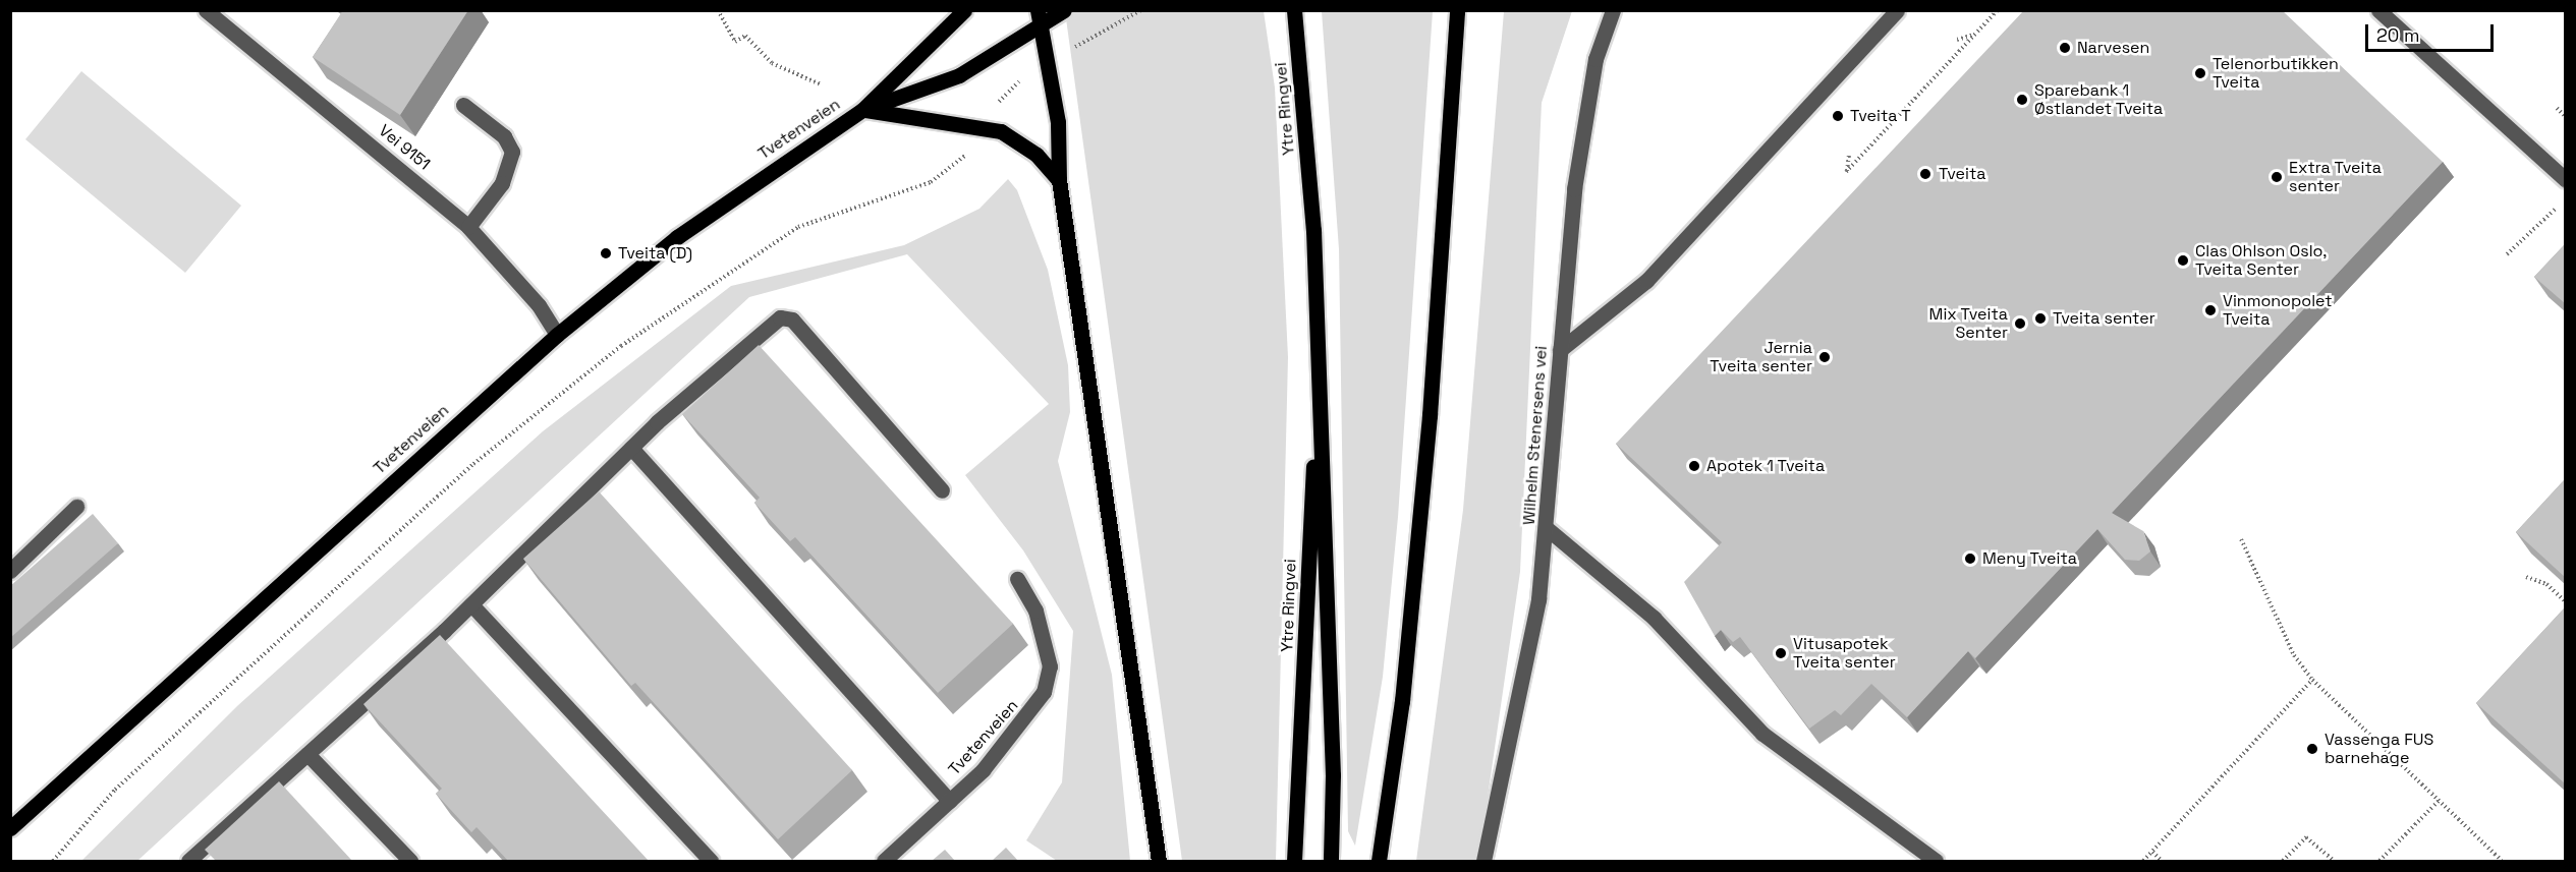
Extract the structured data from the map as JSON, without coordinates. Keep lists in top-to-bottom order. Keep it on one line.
{"streets":{"main road":["Ytre Ringvei","Tvetenveien"],"lane":["Vei 9151","Wilhelm Stenersens vei"]},"crossings":[["Tvetenveien","Vei 9151"]],"places":["Narvesen","Telenorbutikken Tveita","Sparebank 1 Østlandet Tveita","Tveita T","Tveita","Extra Tveita senter","Tveita (D)","Clas Ohlson Oslo, Tveita Senter","Vinmonopolet Tveita","Tveita senter","Mix Tveita Senter","Jernia Tveita senter","Apotek 1 Tveita","Meny Tveita","Vitusapotek Tveita senter","Vassenga FUS barnehage"],"scale_bar":"20 m"}
